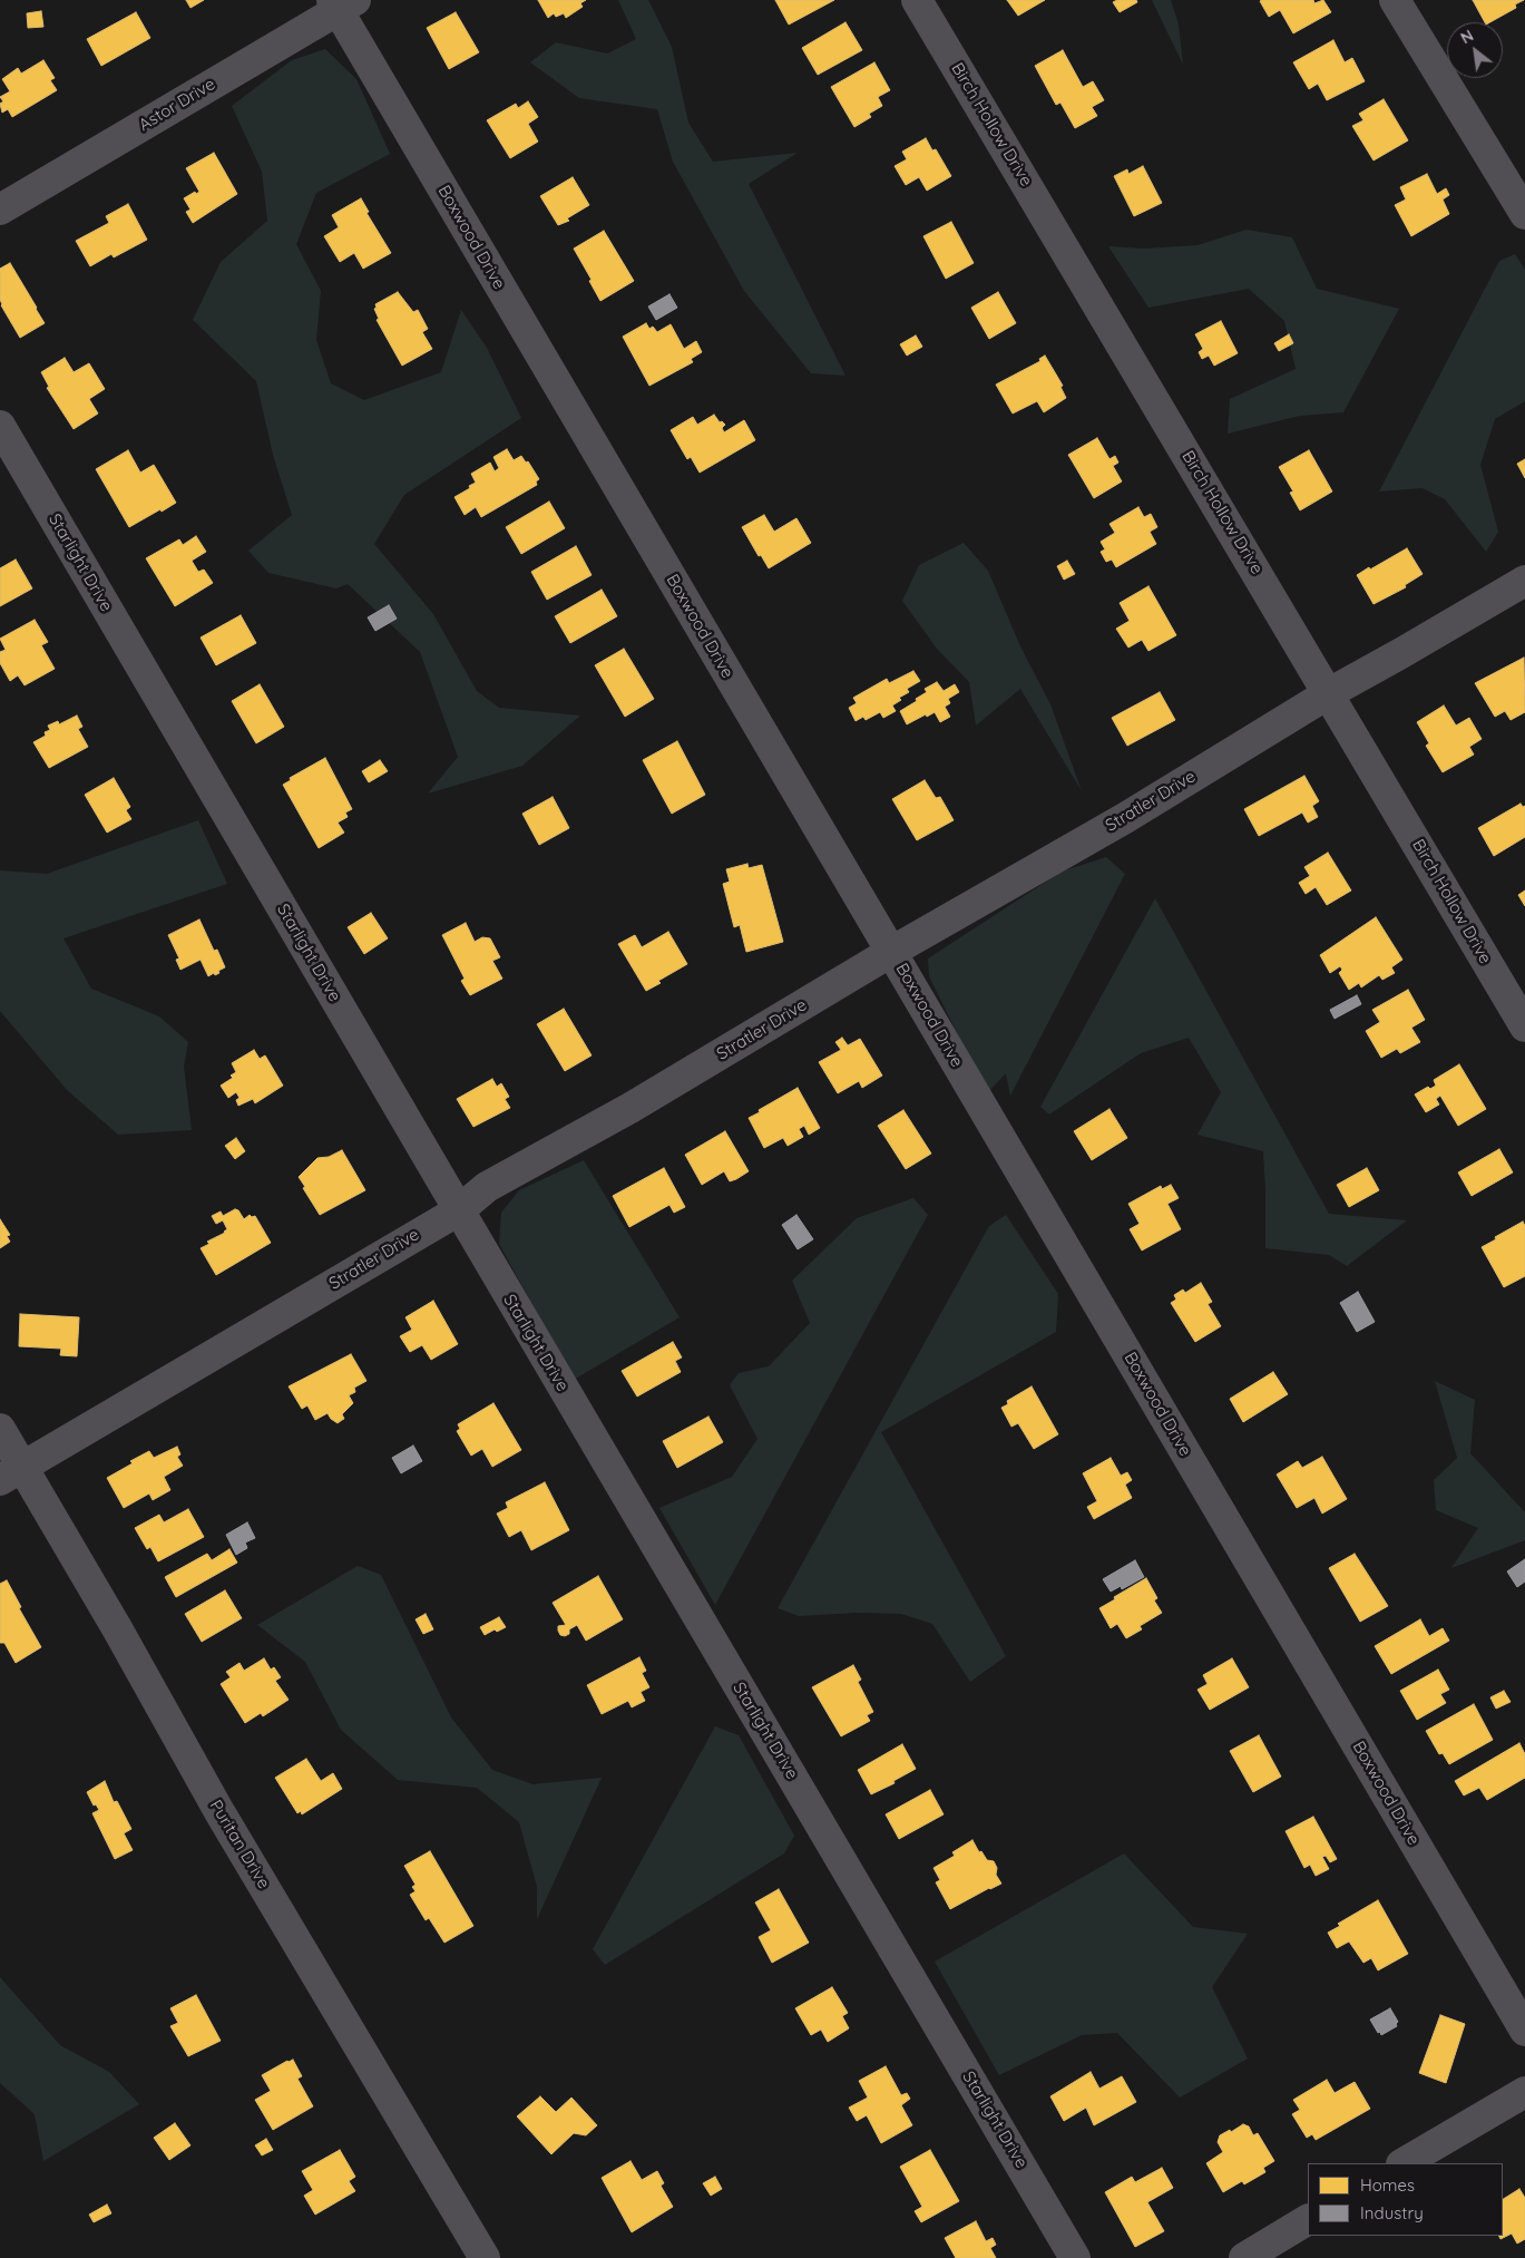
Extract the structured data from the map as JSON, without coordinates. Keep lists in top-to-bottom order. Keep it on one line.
{"streets":{"street":["Astor Drive","Birch Hollow Drive","Boxwood Drive","Starlight Drive","Stratler Drive","Puritan Drive"]},"crossings":[["Astor Drive","Boxwood Drive"],["Birch Hollow Drive","Stratler Drive"],["Boxwood Drive","Stratler Drive"],["Starlight Drive","Stratler Drive"],["Stratler Drive","Puritan Drive"]],"legend":["Homes","Industry"],"north":"top left"}
